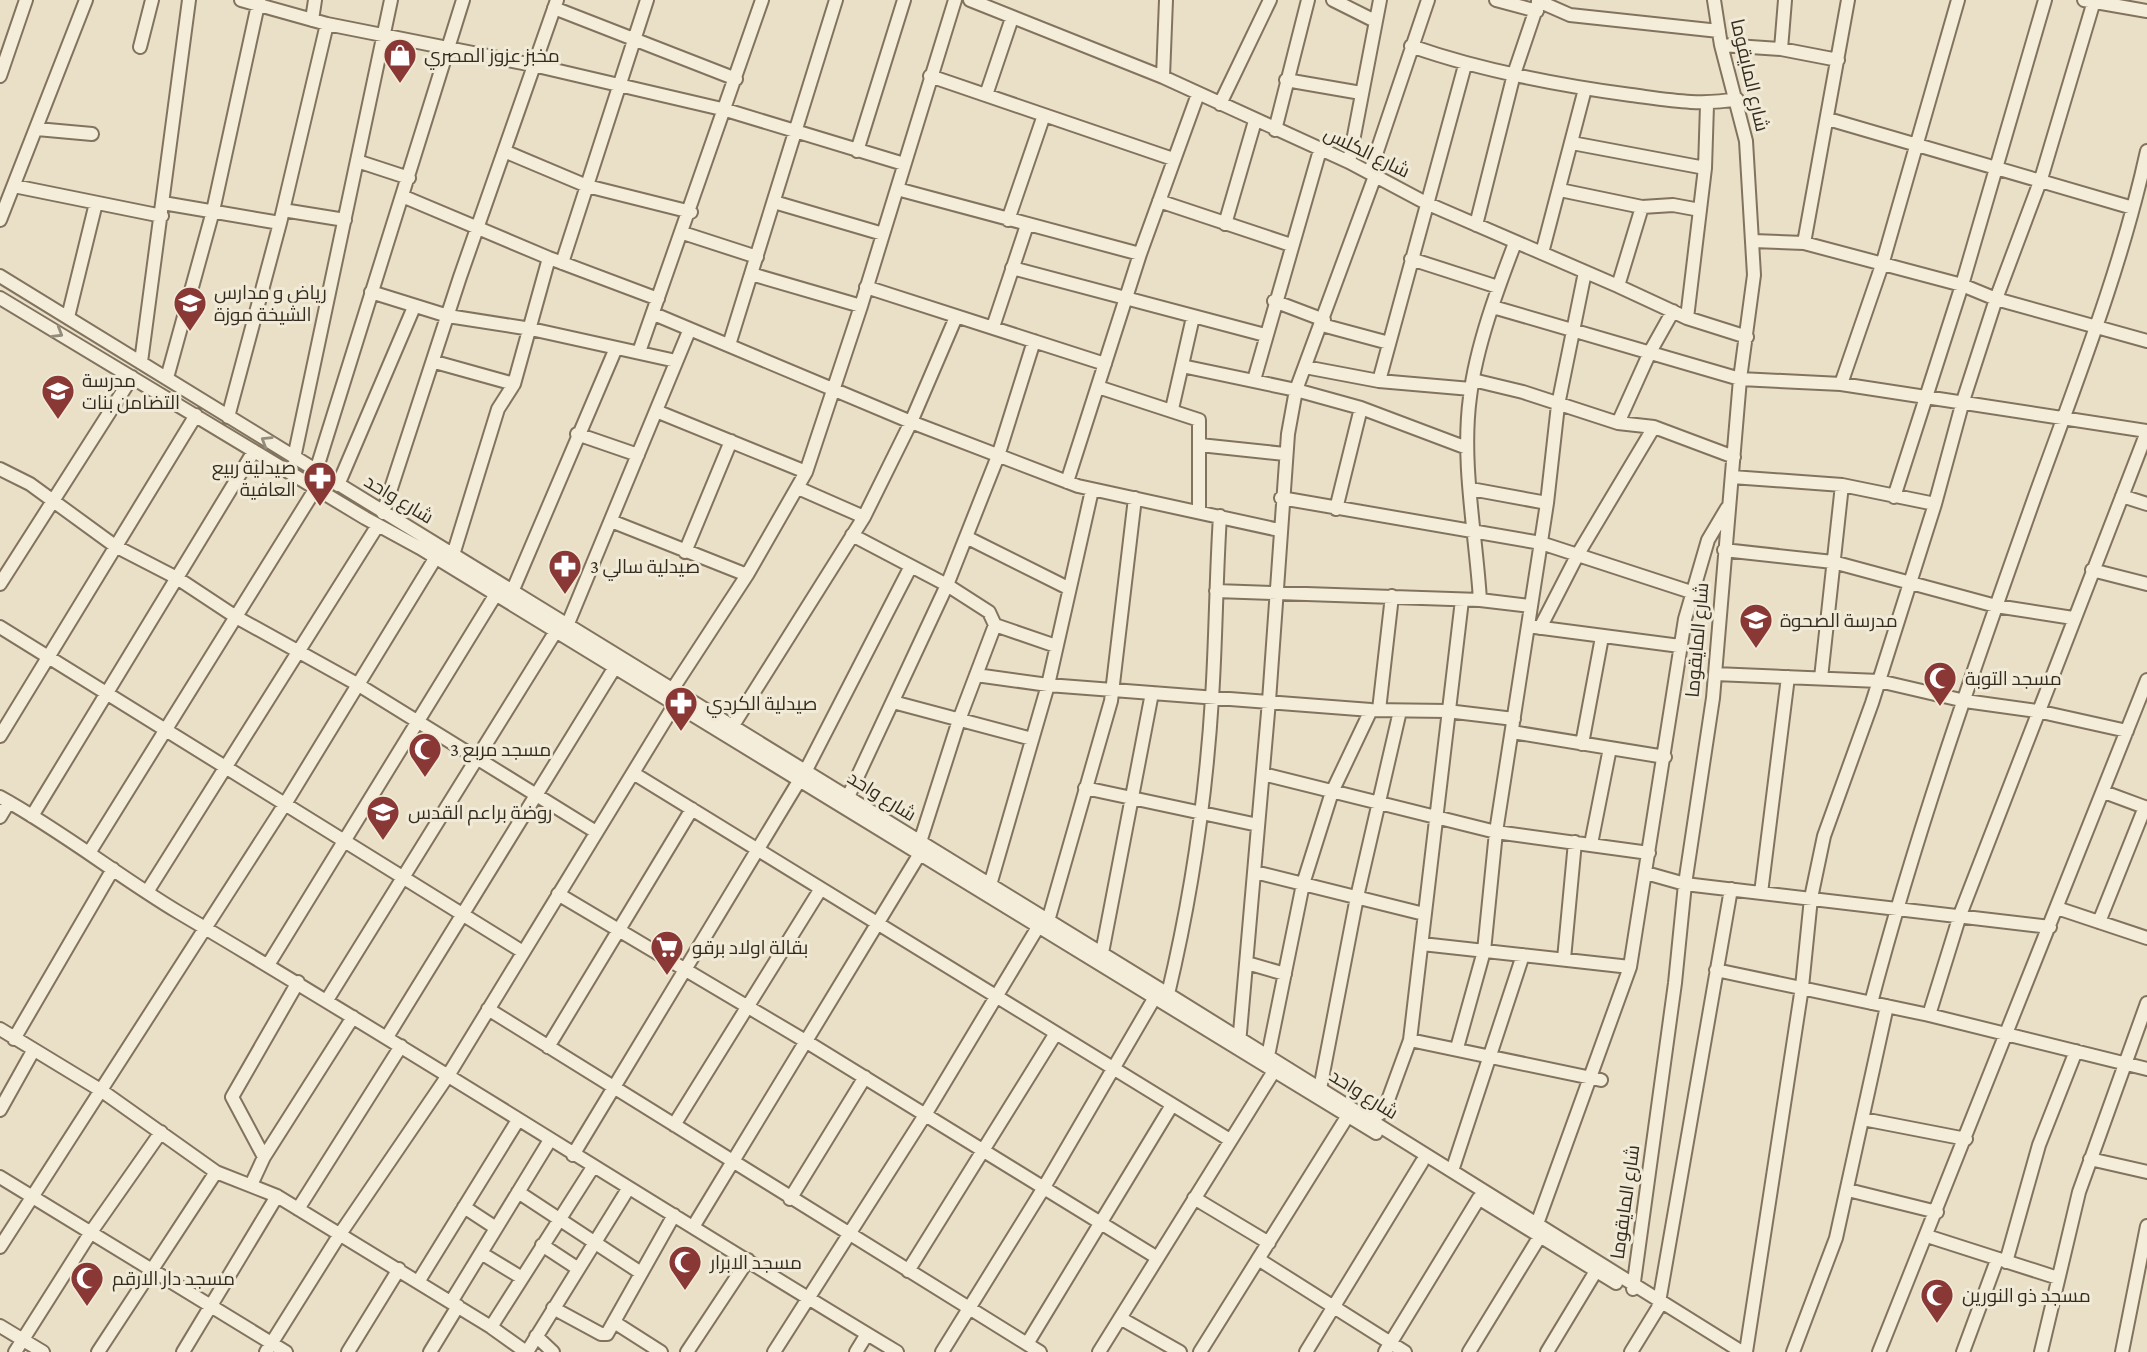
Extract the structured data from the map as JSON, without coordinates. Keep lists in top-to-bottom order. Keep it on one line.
{"streets":{"street":["شارع المايقوما","شارع الكلس","شارع واحد"]},"crossings":[["شارع المايقوما","شارع الكلس"],["شارع المايقوما","شارع واحد"]],"places":{"shop":["مخبز عزوز المصري"],"school or university":["رياض و مدارس الشيخة موزة","مدرسة التضامن بنات","مدرسة الصحوة","روضة براعم القدس"],"pharmacy":["صيدلية ربيع العافية","صيدلية سالي 3","صيدلية الكردي"],"mosque":["مسجد التوبة","مسجد مربع 3","مسجد الابرار","مسجد دار الارقم","مسجد ذو النورين"],"supermarket":["بقالة اولاد برقو"]}}
